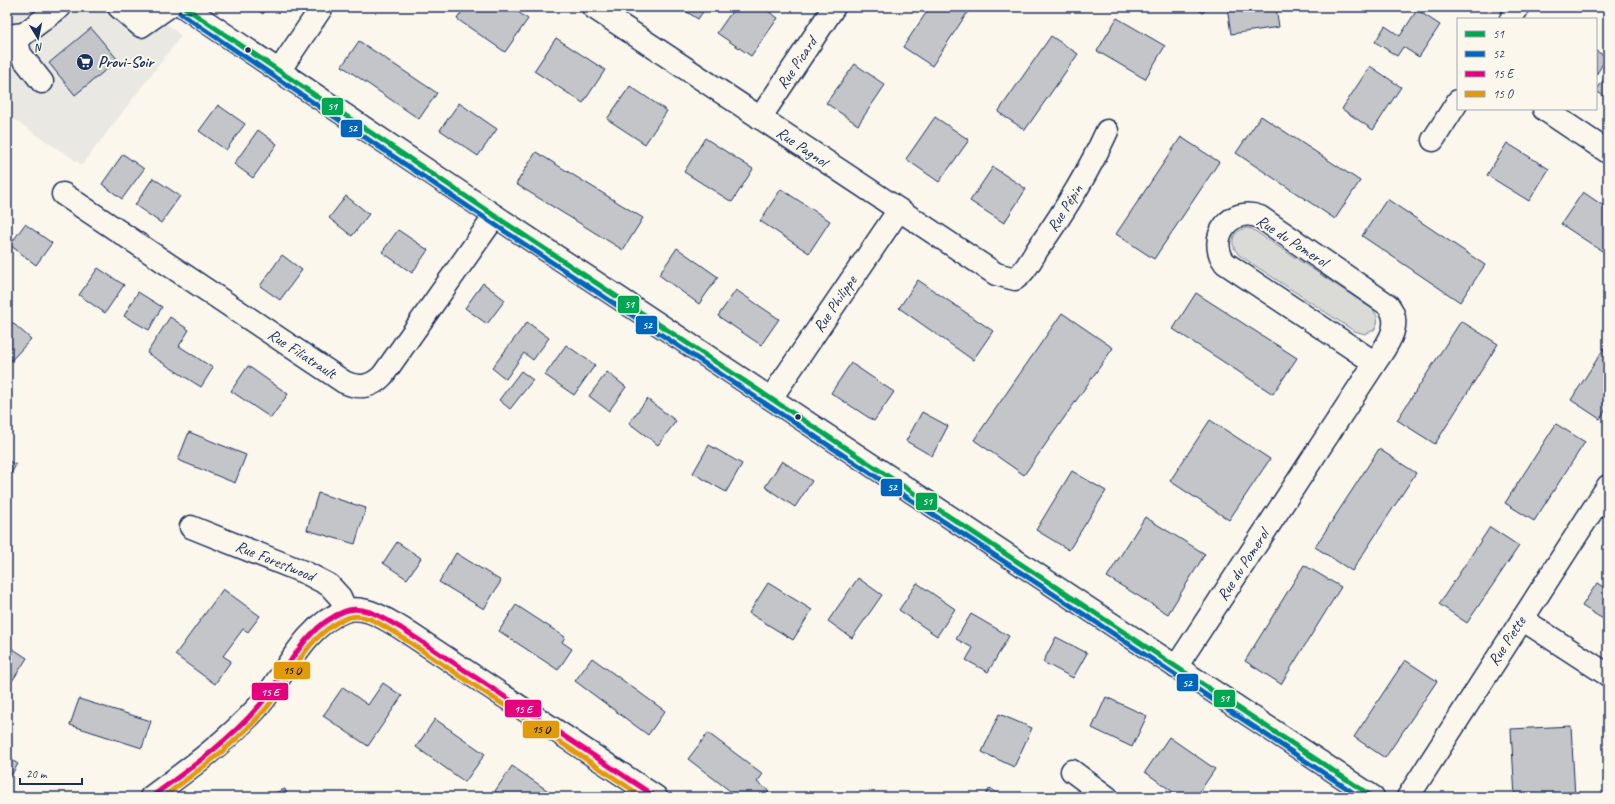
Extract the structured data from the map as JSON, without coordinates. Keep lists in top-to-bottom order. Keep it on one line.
{"streets":{"street":["Rue Picard","Rue Pagnol","Rue Pépin","Rue du Pomerol","Rue Philippe","Rue Filiatrault","Rue Forestwood","Rue Piette"]},"crossings":[["Rue Picard","Rue Pagnol"],["Rue Pagnol","Rue Pépin"],["Rue Pagnol","Rue Philippe"]],"places":{"supermarket":["Provi-Soir"]},"lines":["transit line 51","transit line 52"],"legend":["51","52","15 E","15 O"],"scale_bar":"20 m","north":"bottom"}
